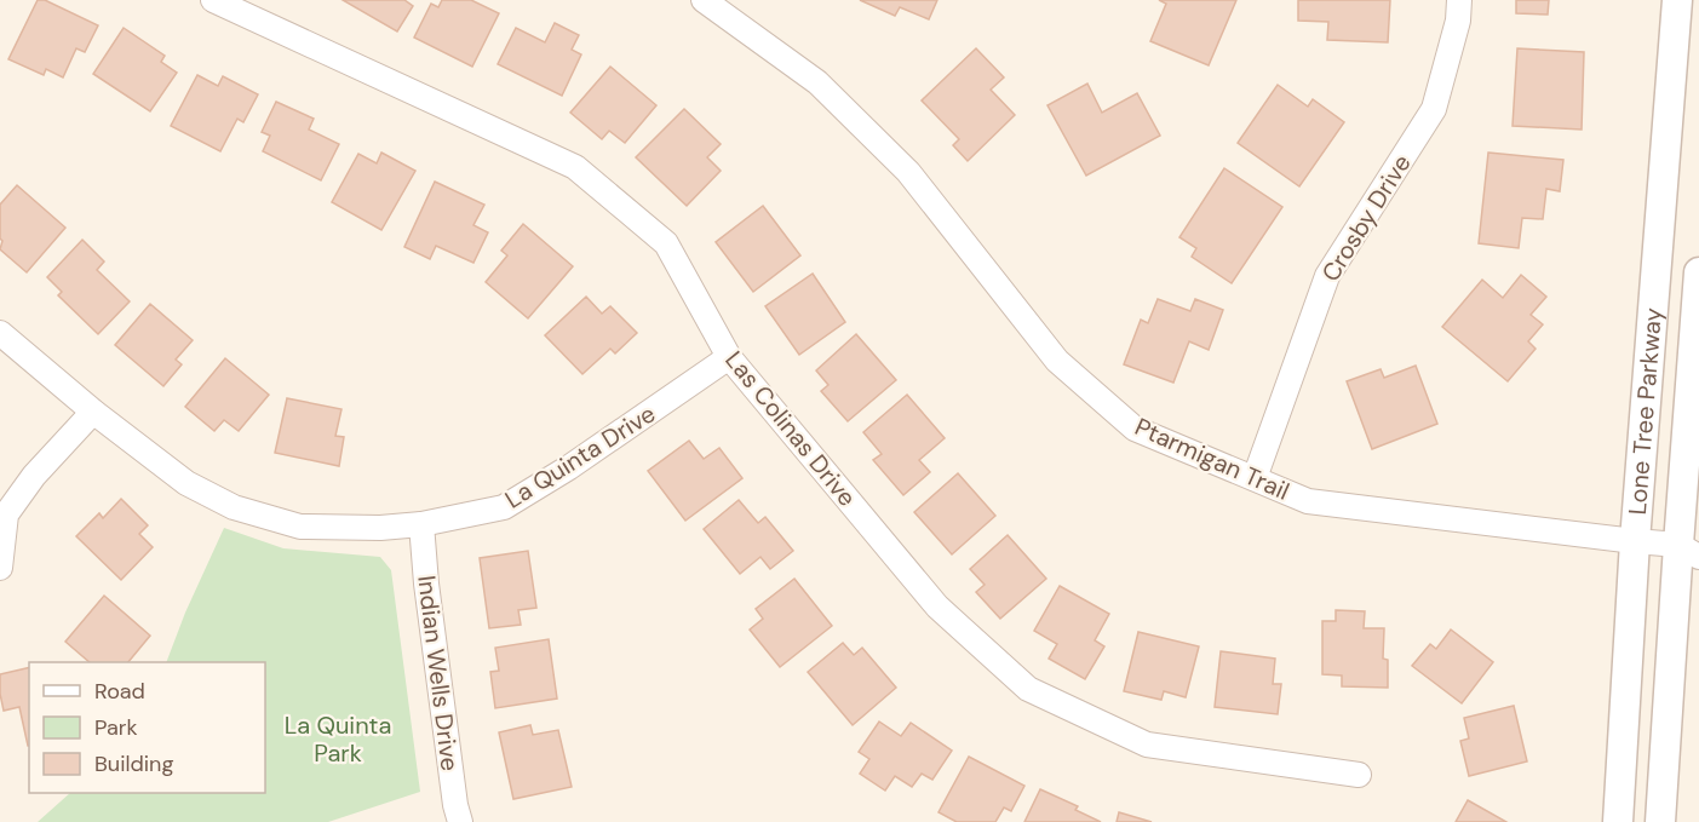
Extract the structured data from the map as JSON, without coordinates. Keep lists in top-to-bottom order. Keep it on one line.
{"streets":{"street":["Crosby Drive","Lone Tree Parkway","Las Colinas Drive","La Quinta Drive","Ptarmigan Trail","Indian Wells Drive"]},"crossings":[["Crosby Drive","Ptarmigan Trail"],["Lone Tree Parkway","Ptarmigan Trail"],["Las Colinas Drive","La Quinta Drive"],["La Quinta Drive","Indian Wells Drive"]],"parks":["La Quinta Park"],"legend":["Road","Park","Building"]}
